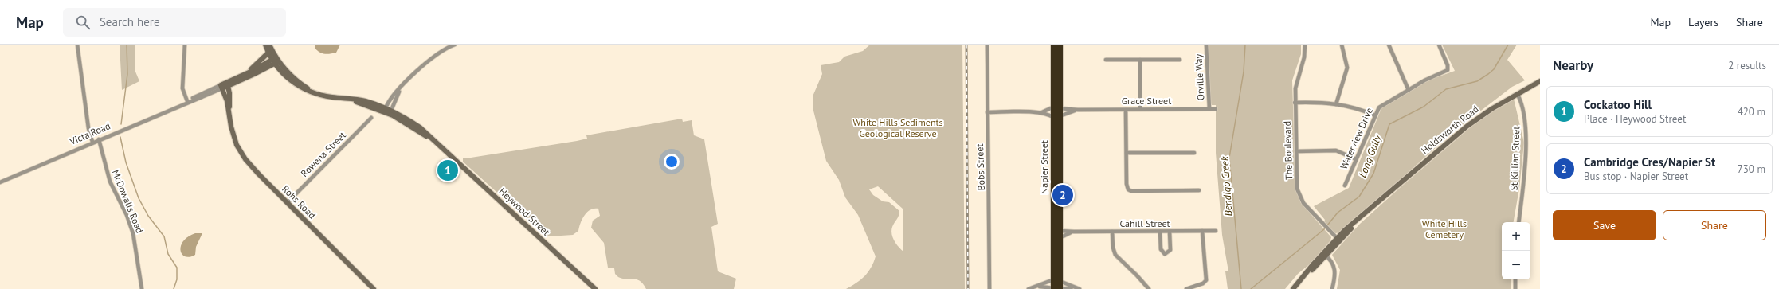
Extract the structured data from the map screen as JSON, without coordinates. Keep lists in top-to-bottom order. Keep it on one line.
{"streets":{"highway":["Napier Street"],"main road":["Holdsworth Road","Victa Road","Rohs Road","Heywood Street"],"street":["Orville Way","Grace Street","Waterview Drive","The Boulevard","Rowena Street","St Killian Street","Bobs Street","McDowalls Road","Cahill Street"]},"crossings":[["Orville Way","Grace Street"],["Grace Street","Bobs Street"],["Grace Street","Napier Street"],["Holdsworth Road","The Boulevard"],["Holdsworth Road","St Killian Street"],["Victa Road","McDowalls Road"],["Victa Road","Rohs Road"],["Rowena Street","Rohs Road"],["Napier Street","Cahill Street"]],"water":["Long Gully","Bendigo Creek"],"parks":["White Hills Sediments Geological Reserve","White Hills Cemetery"],"page":{"header":"Map","search":"Search here","nav":["Map","Layers","Share"],"heading":["Nearby","2 results"],"list":[{"mark":"1","name":"Cockatoo Hill","note":"Place · Heywood Street","value":"420 m"},{"mark":"2","name":"Cambridge Cres/Napier St","note":"Bus stop · Napier Street","value":"730 m"}],"pins":["1","2"],"buttons":["Save","Share"],"map_buttons":["+","−"]}}
